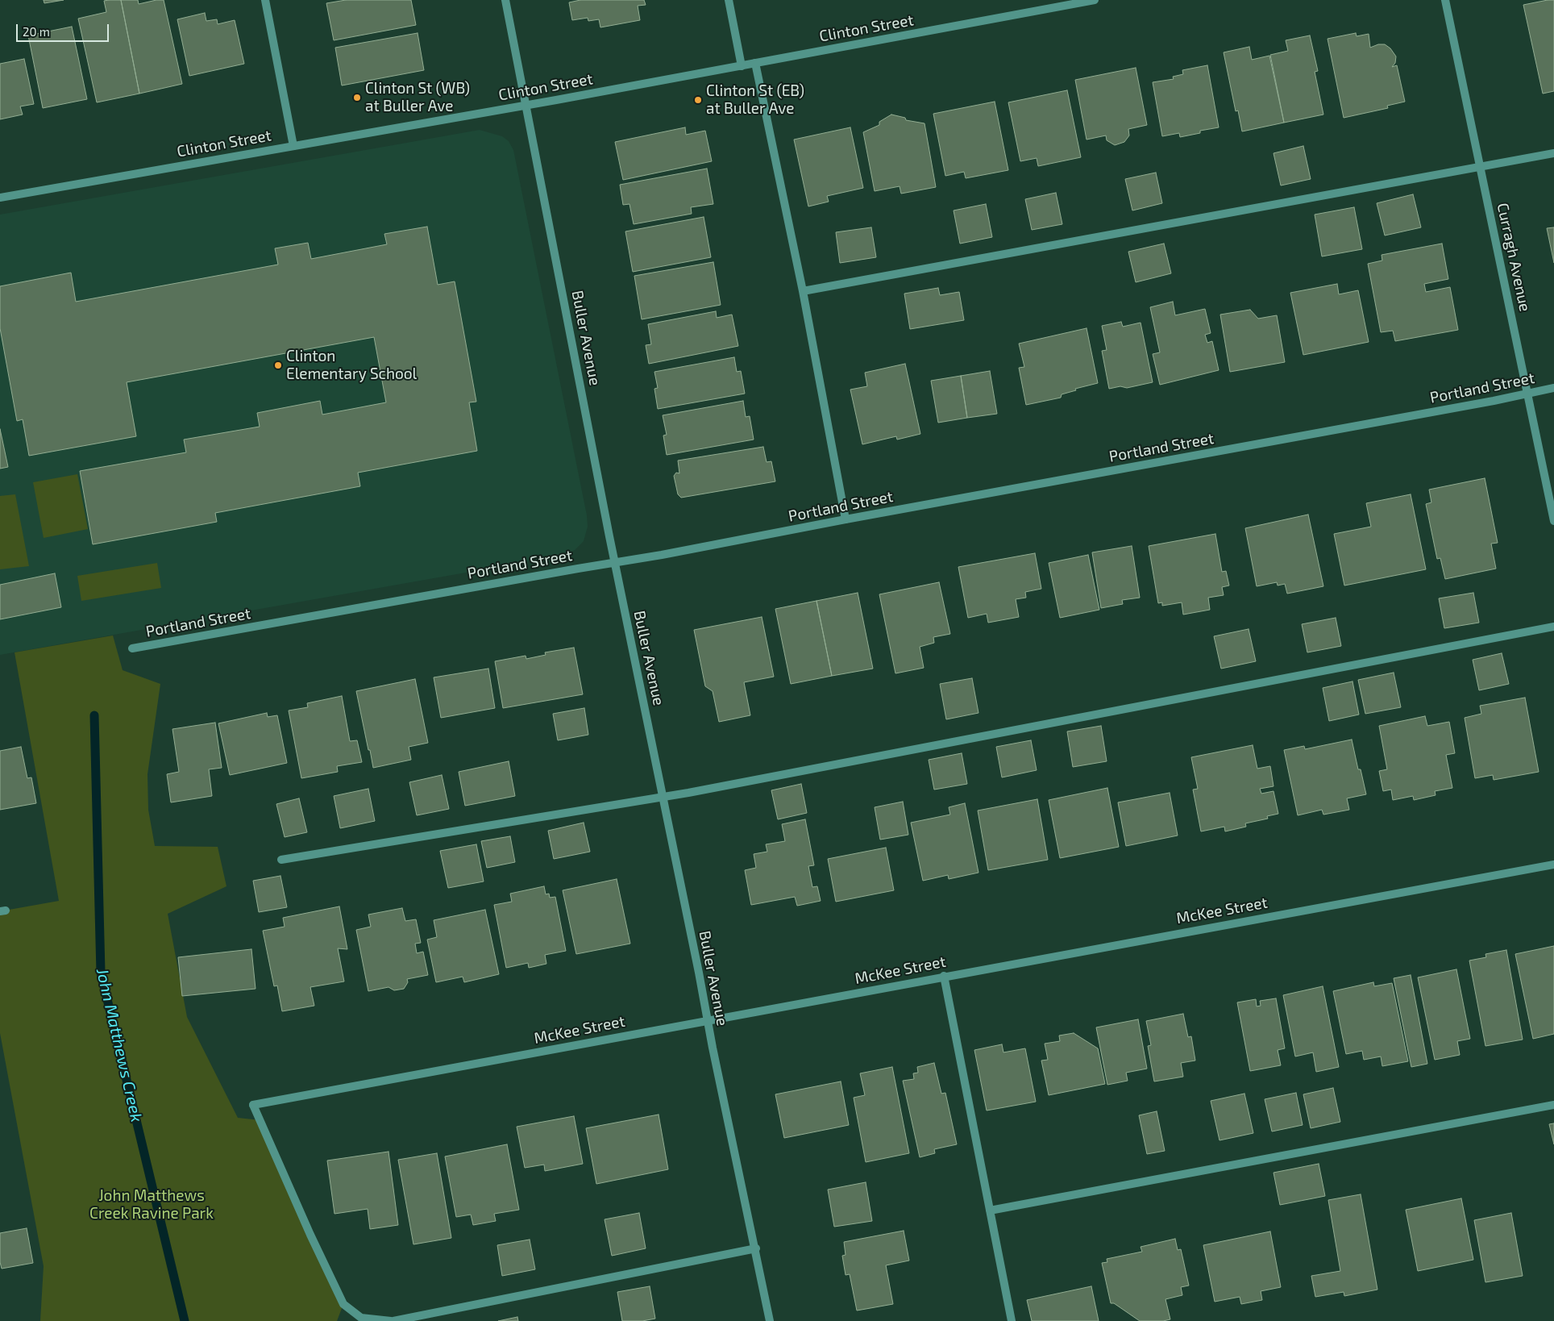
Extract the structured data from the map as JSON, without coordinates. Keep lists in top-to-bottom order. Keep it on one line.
{"streets":{"street":["Clinton Street","Curragh Avenue","Buller Avenue","Portland Street","McKee Street"]},"crossings":[["Clinton Street","Buller Avenue"],["Curragh Avenue","Portland Street"],["Buller Avenue","Portland Street"],["Buller Avenue","McKee Street"]],"water":["John Matthews Creek"],"parks":["John Matthews Creek Ravine Park"],"places":["Clinton St (WB) at Buller Ave","Clinton St (EB) at Buller Ave","Clinton Elementary School"],"scale_bar":"20 m"}
